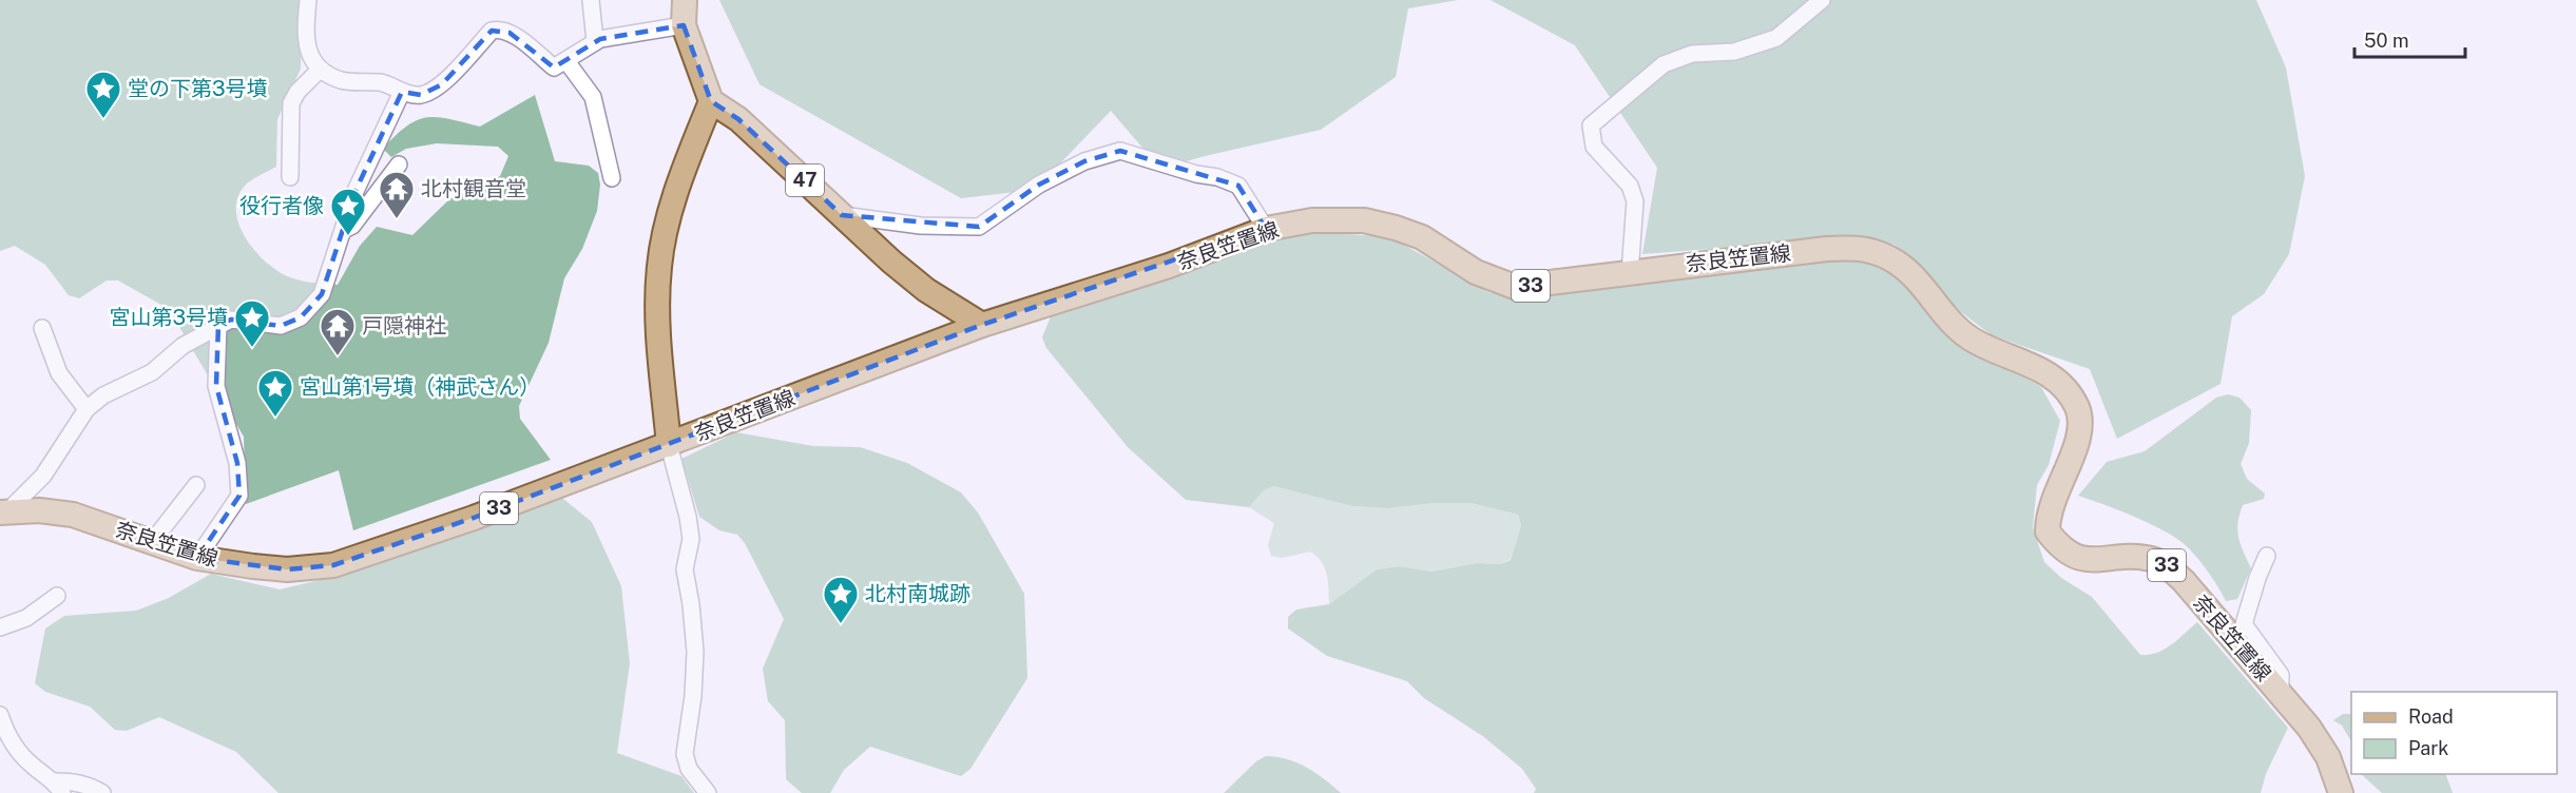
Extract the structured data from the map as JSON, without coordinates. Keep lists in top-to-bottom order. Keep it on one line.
{"streets":{"main road":["47","奈良笠置線","33"]},"crossings":[["47","奈良笠置線"]],"places":{"place":["堂の下第3号墳","役行者像","宮山第3号墳","宮山第1号墳（神武さん）","北村南城跡"],"temple":["北村観音堂","戸隠神社"]},"legend":["Road","Park"],"scale_bar":"50 m"}
